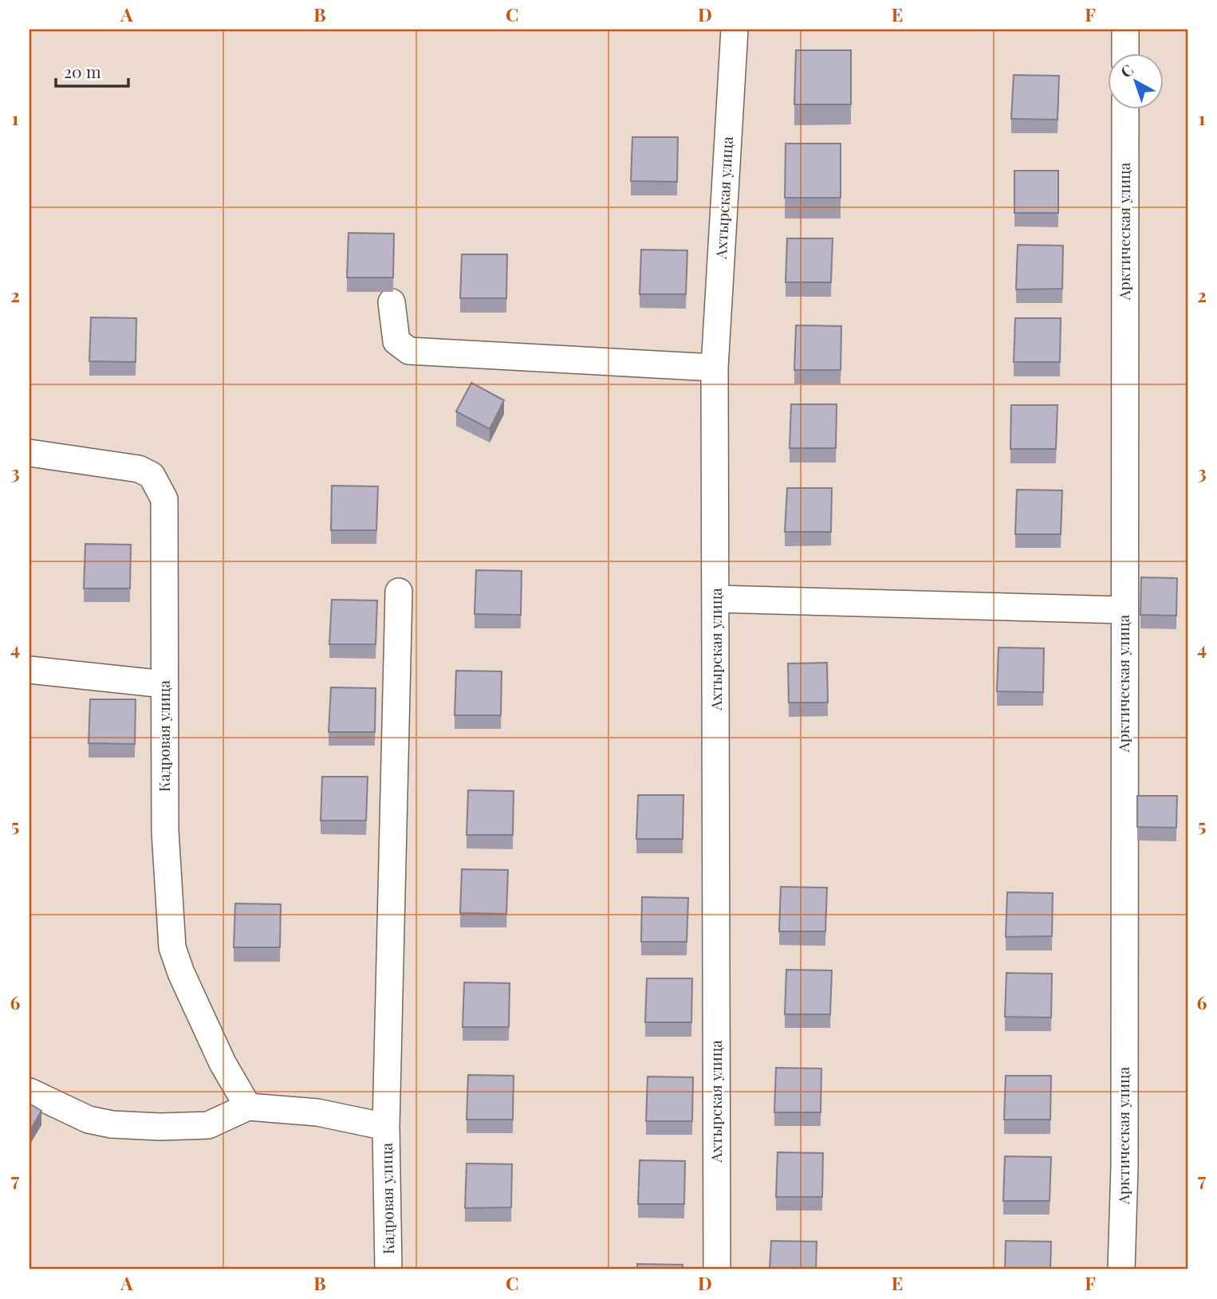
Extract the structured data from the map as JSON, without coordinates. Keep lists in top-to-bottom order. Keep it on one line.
{"streets":{"street":["Ахтырская улица","Арктическая улица","Кадровая улица"]},"scale_bar":"20 m","north":"top left","grid":{"columns":["A","B","C","D","E","F"],"rows":["1","2","3","4","5","6","7"]}}
